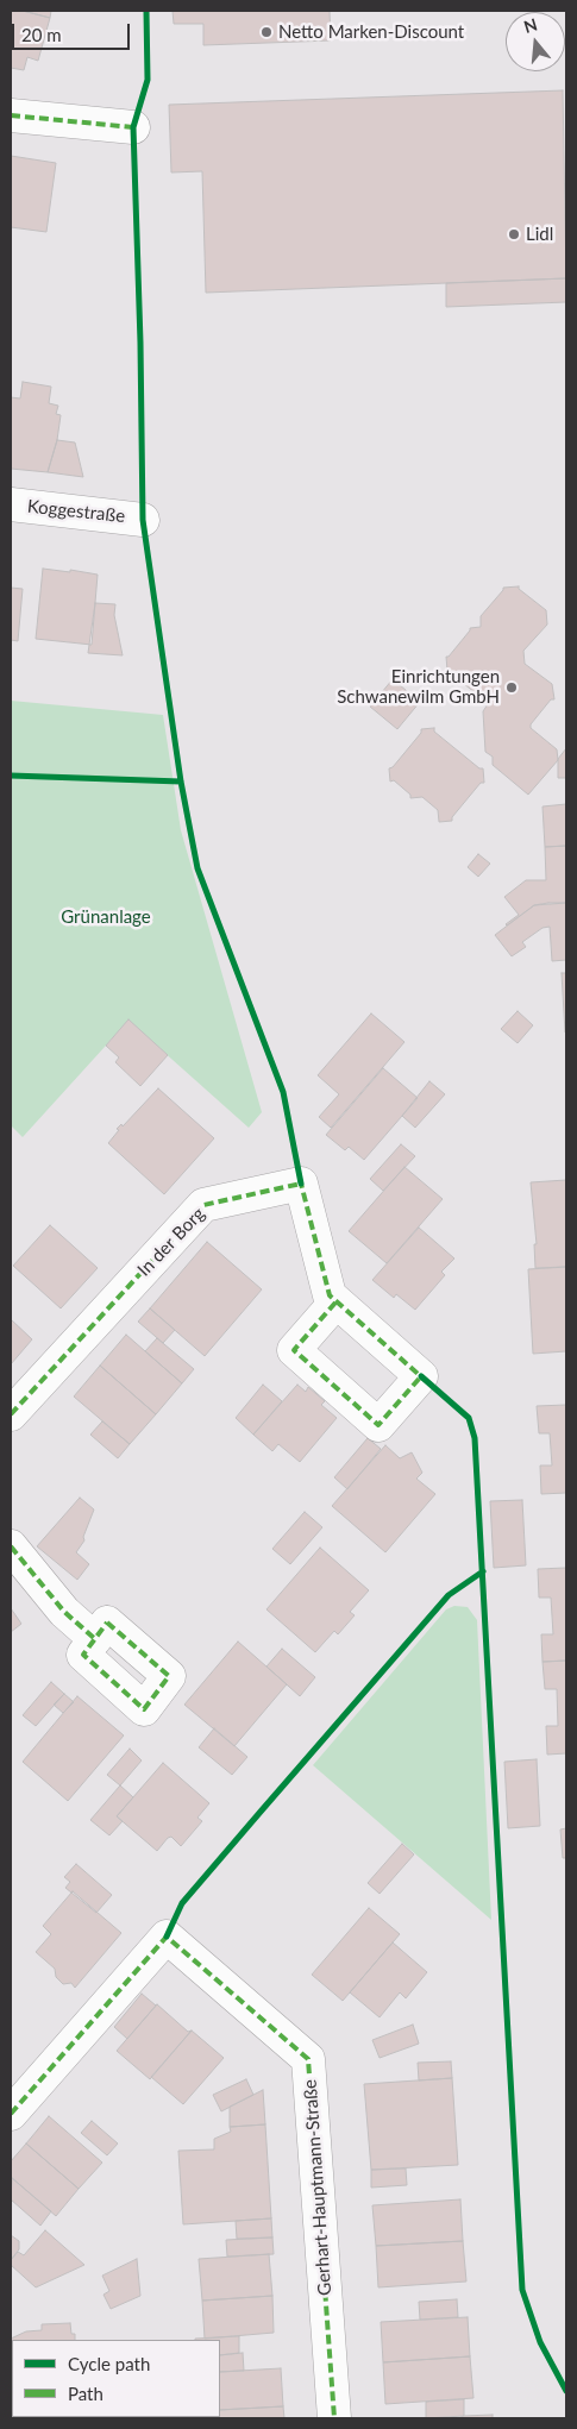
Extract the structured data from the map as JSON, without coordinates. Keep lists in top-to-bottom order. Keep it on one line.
{"streets":{"street":["Koggestraße","In der Borg","Gerhart-Hauptmann-Straße"]},"parks":["Grünanlage"],"places":["Netto Marken-Discount","Lidl","Einrichtungen Schwanewilm GmbH"],"legend":["Cycle path","Path"],"scale_bar":"20 m","north":"top"}
